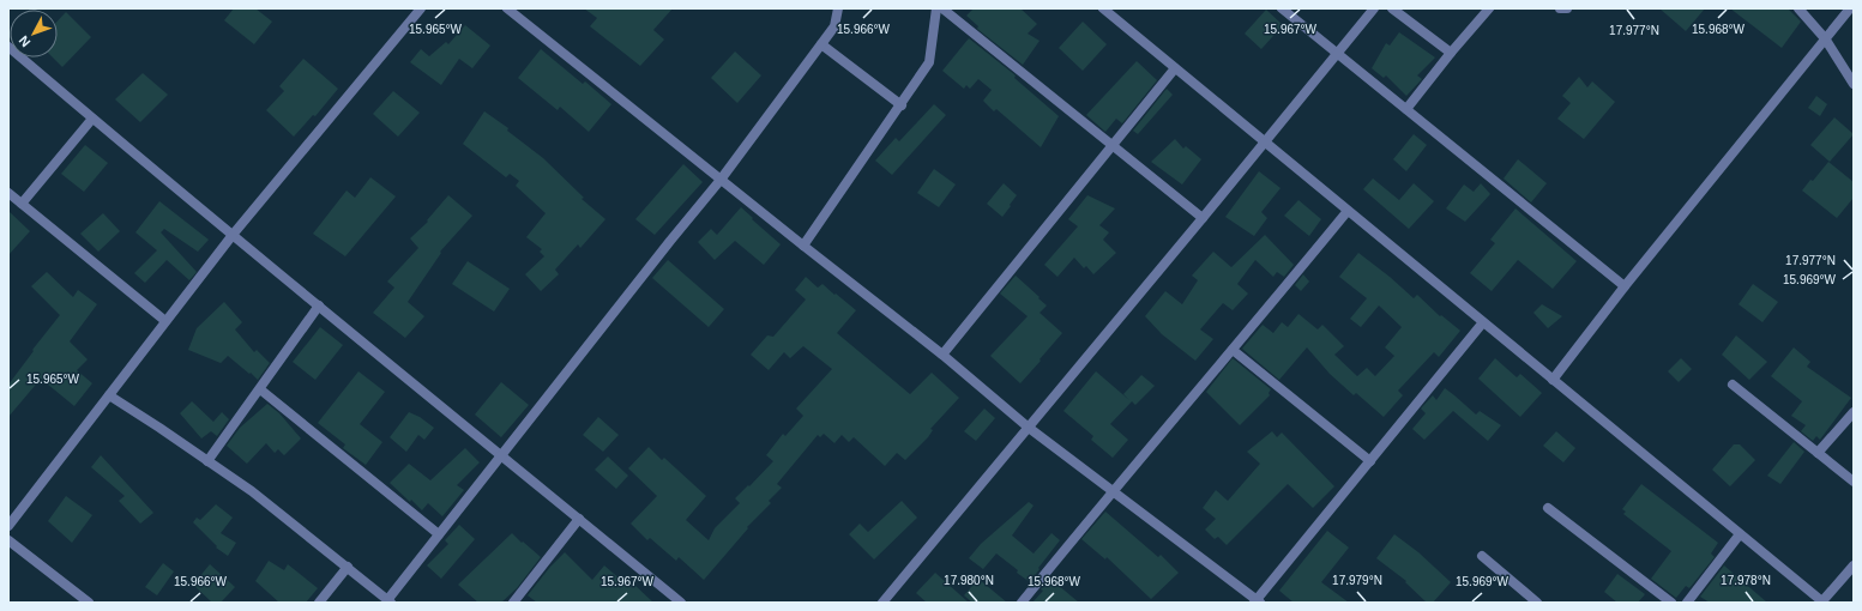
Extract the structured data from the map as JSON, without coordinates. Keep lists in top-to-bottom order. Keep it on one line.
{"north":"bottom left","coordinates":["15.965°W","15.966°W","15.967°W","15.968°W","17.977°N","15.969°W","17.980°N","17.979°N","17.978°N"]}
